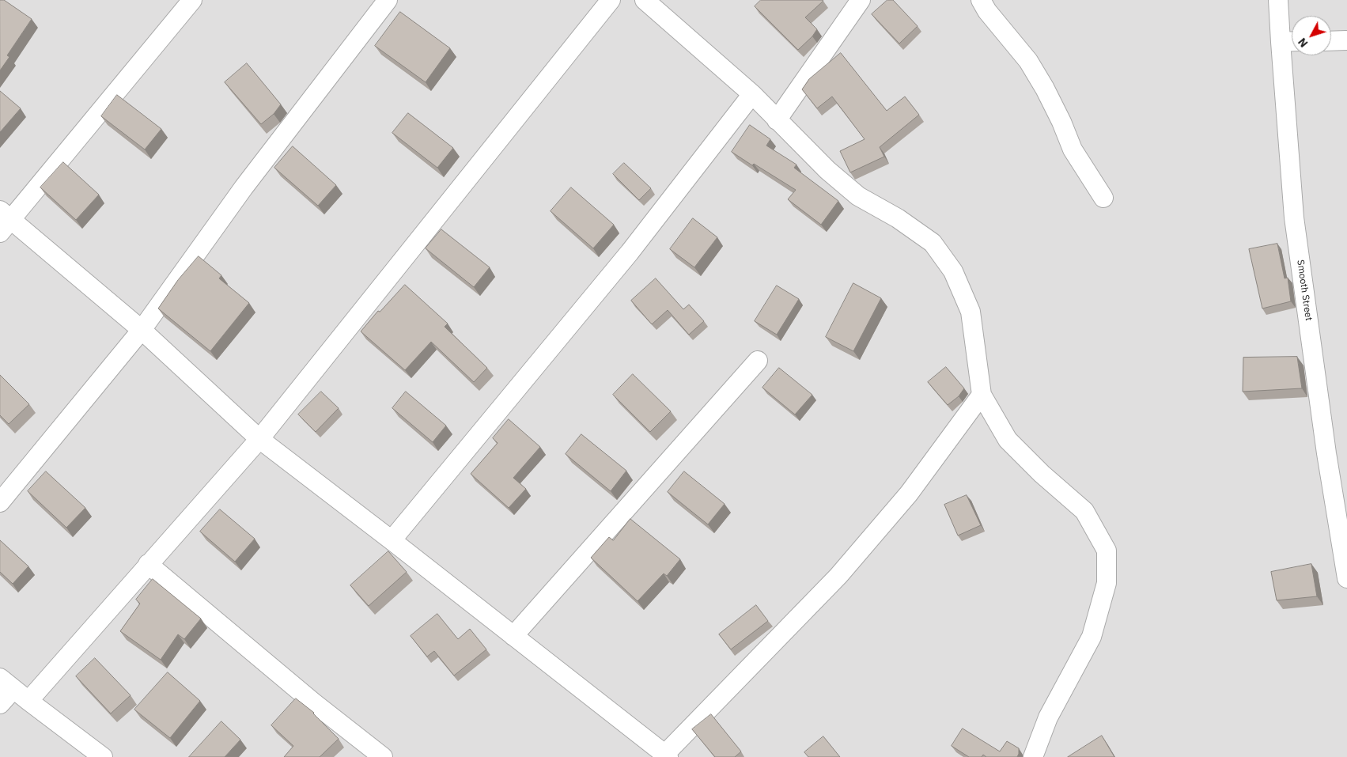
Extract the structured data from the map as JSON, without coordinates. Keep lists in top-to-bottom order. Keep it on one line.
{"streets":{"street":["Smooth Street"]},"north":"bottom left"}
